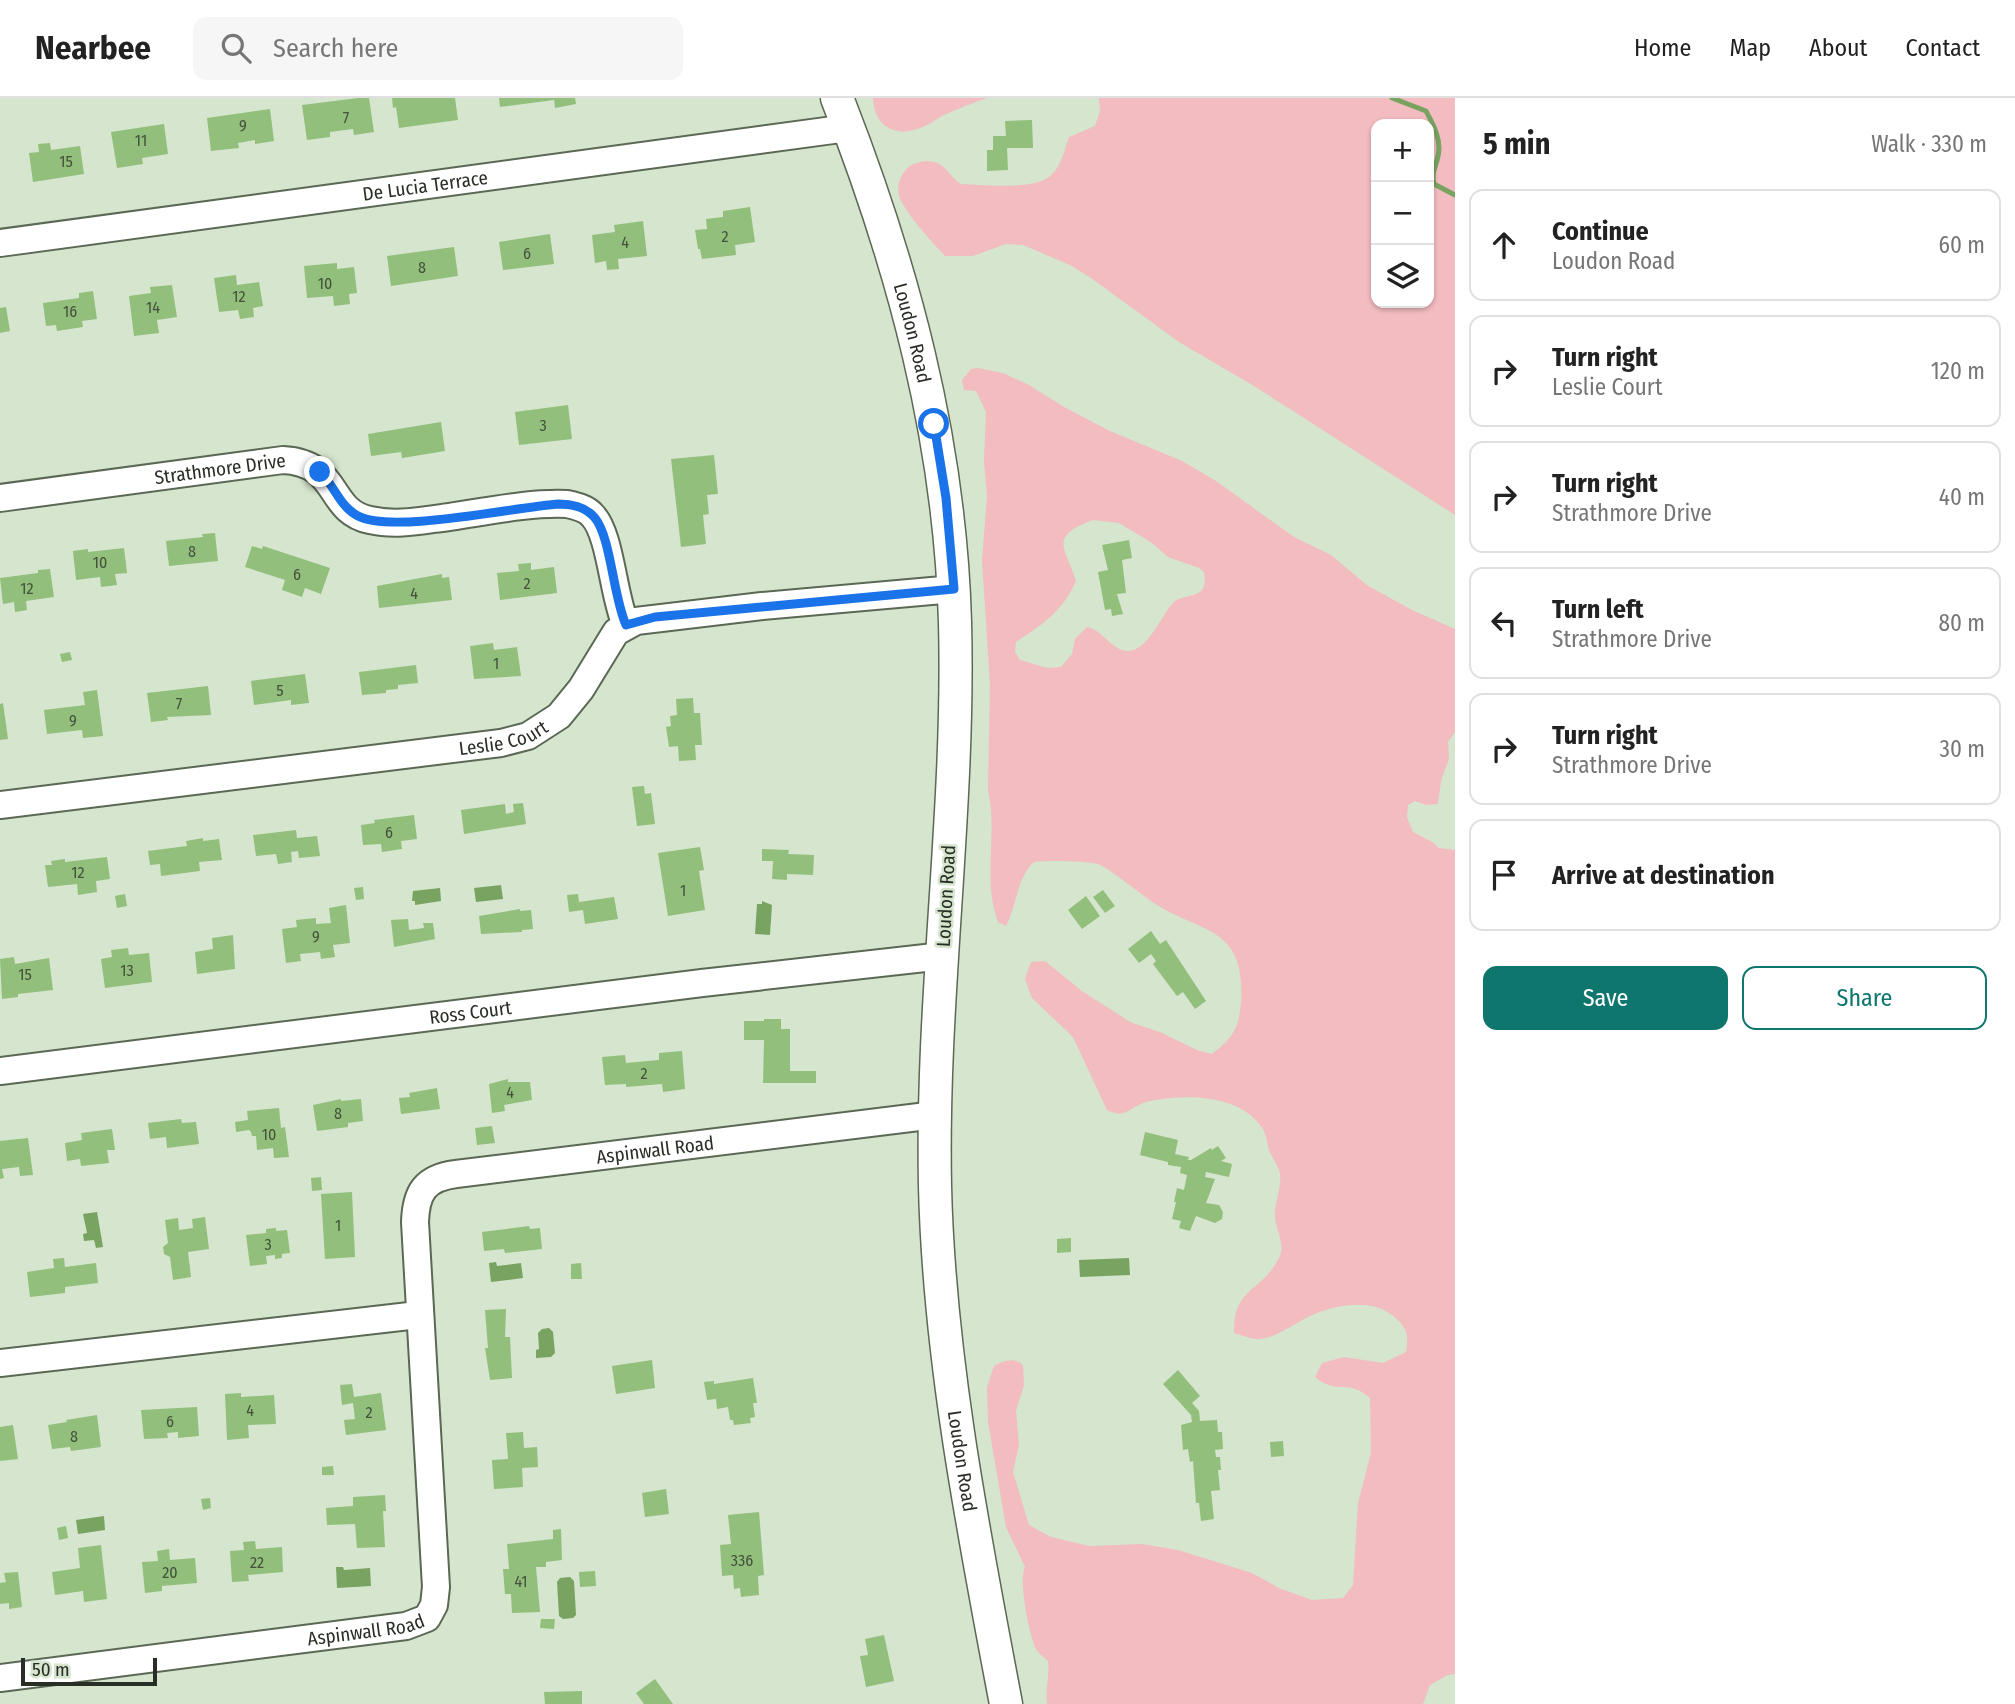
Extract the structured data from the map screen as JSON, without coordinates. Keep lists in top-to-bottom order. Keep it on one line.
{"streets":{"main road":["Loudon Road"],"street":["De Lucia Terrace","Strathmore Drive","Leslie Court","Ross Court","Aspinwall Road"]},"crossings":[["De Lucia Terrace","Loudon Road"],["Loudon Road","Ross Court"],["Loudon Road","Aspinwall Road"],["Strathmore Drive","Leslie Court"]],"house_numbers":["7","9","11","15","2","4","6","8","10","12","14","16","3","8","10","6","2","12","4","1","5","7","9","6","12","1","9","13","15","2","4","8","10","1","3","4","2","6","8","336","22","20","41"],"scale_bar":"50 m","page":{"header":"Nearbee","search":"Search here","nav":["Home","Map","About","Contact"],"heading":["5 min","Walk · 330 m"],"map_buttons":["+","−"],"list":[["Continue","Loudon Road","60 m"],["Turn right","Leslie Court","120 m"],["Turn right","Strathmore Drive","40 m"],["Turn left","Strathmore Drive","80 m"],["Turn right","Strathmore Drive","30 m"],"Arrive at destination"],"buttons":["Save","Share"],"scale":"50 m"}}
